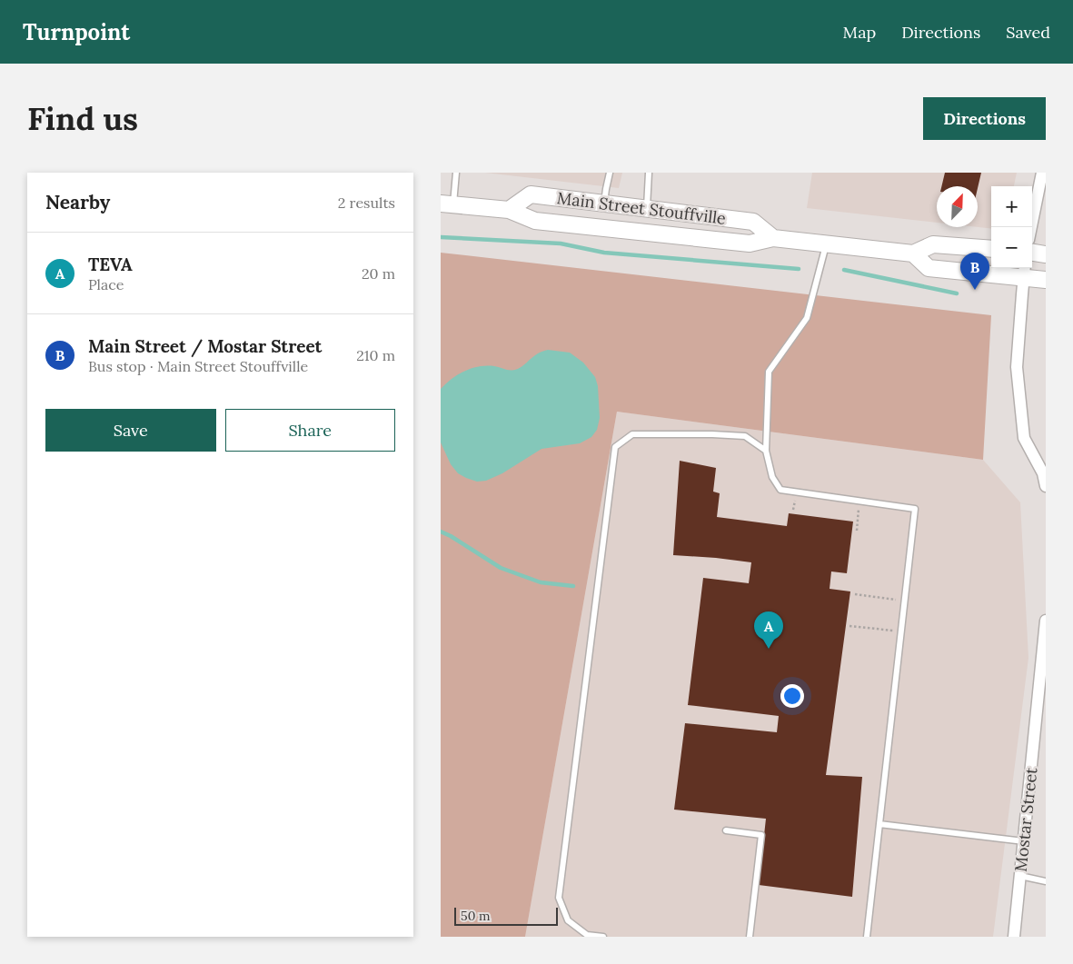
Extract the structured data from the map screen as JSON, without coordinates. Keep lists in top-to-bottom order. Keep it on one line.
{"streets":{"main road":["Main Street Stouffville"],"street":["Mostar Street"]},"scale_bar":"50 m","north":"top right","page":{"header":"Turnpoint","nav":["Map","Directions","Saved"],"buttons":["Directions",["Save","Share"]],"title":"Find us","heading":["Nearby","2 results"],"map_buttons":["+","−"],"list":[{"mark":"A","name":"TEVA","note":"Place","value":"20 m"},{"mark":"B","name":"Main Street / Mostar Street","note":"Bus stop · Main Street Stouffville","value":"210 m"}],"pins":["B","A"],"scale":"50 m"}}
